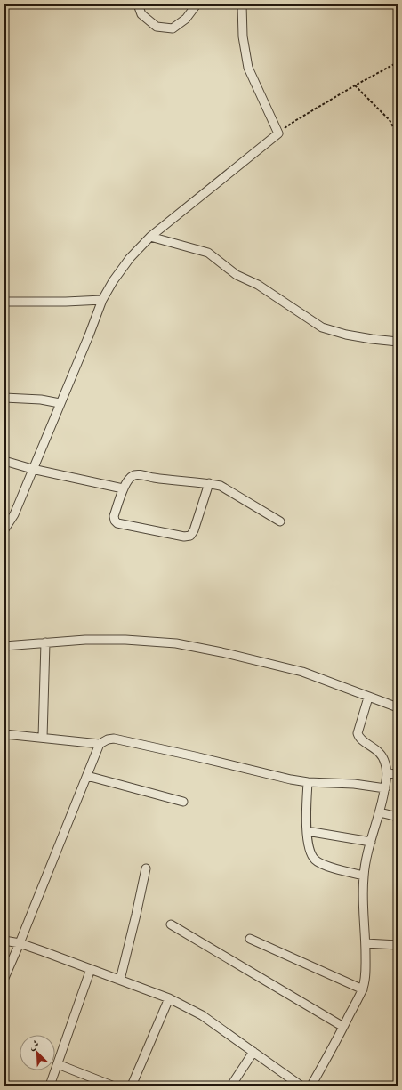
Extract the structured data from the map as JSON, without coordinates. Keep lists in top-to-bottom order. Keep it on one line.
{"north":"top left"}
